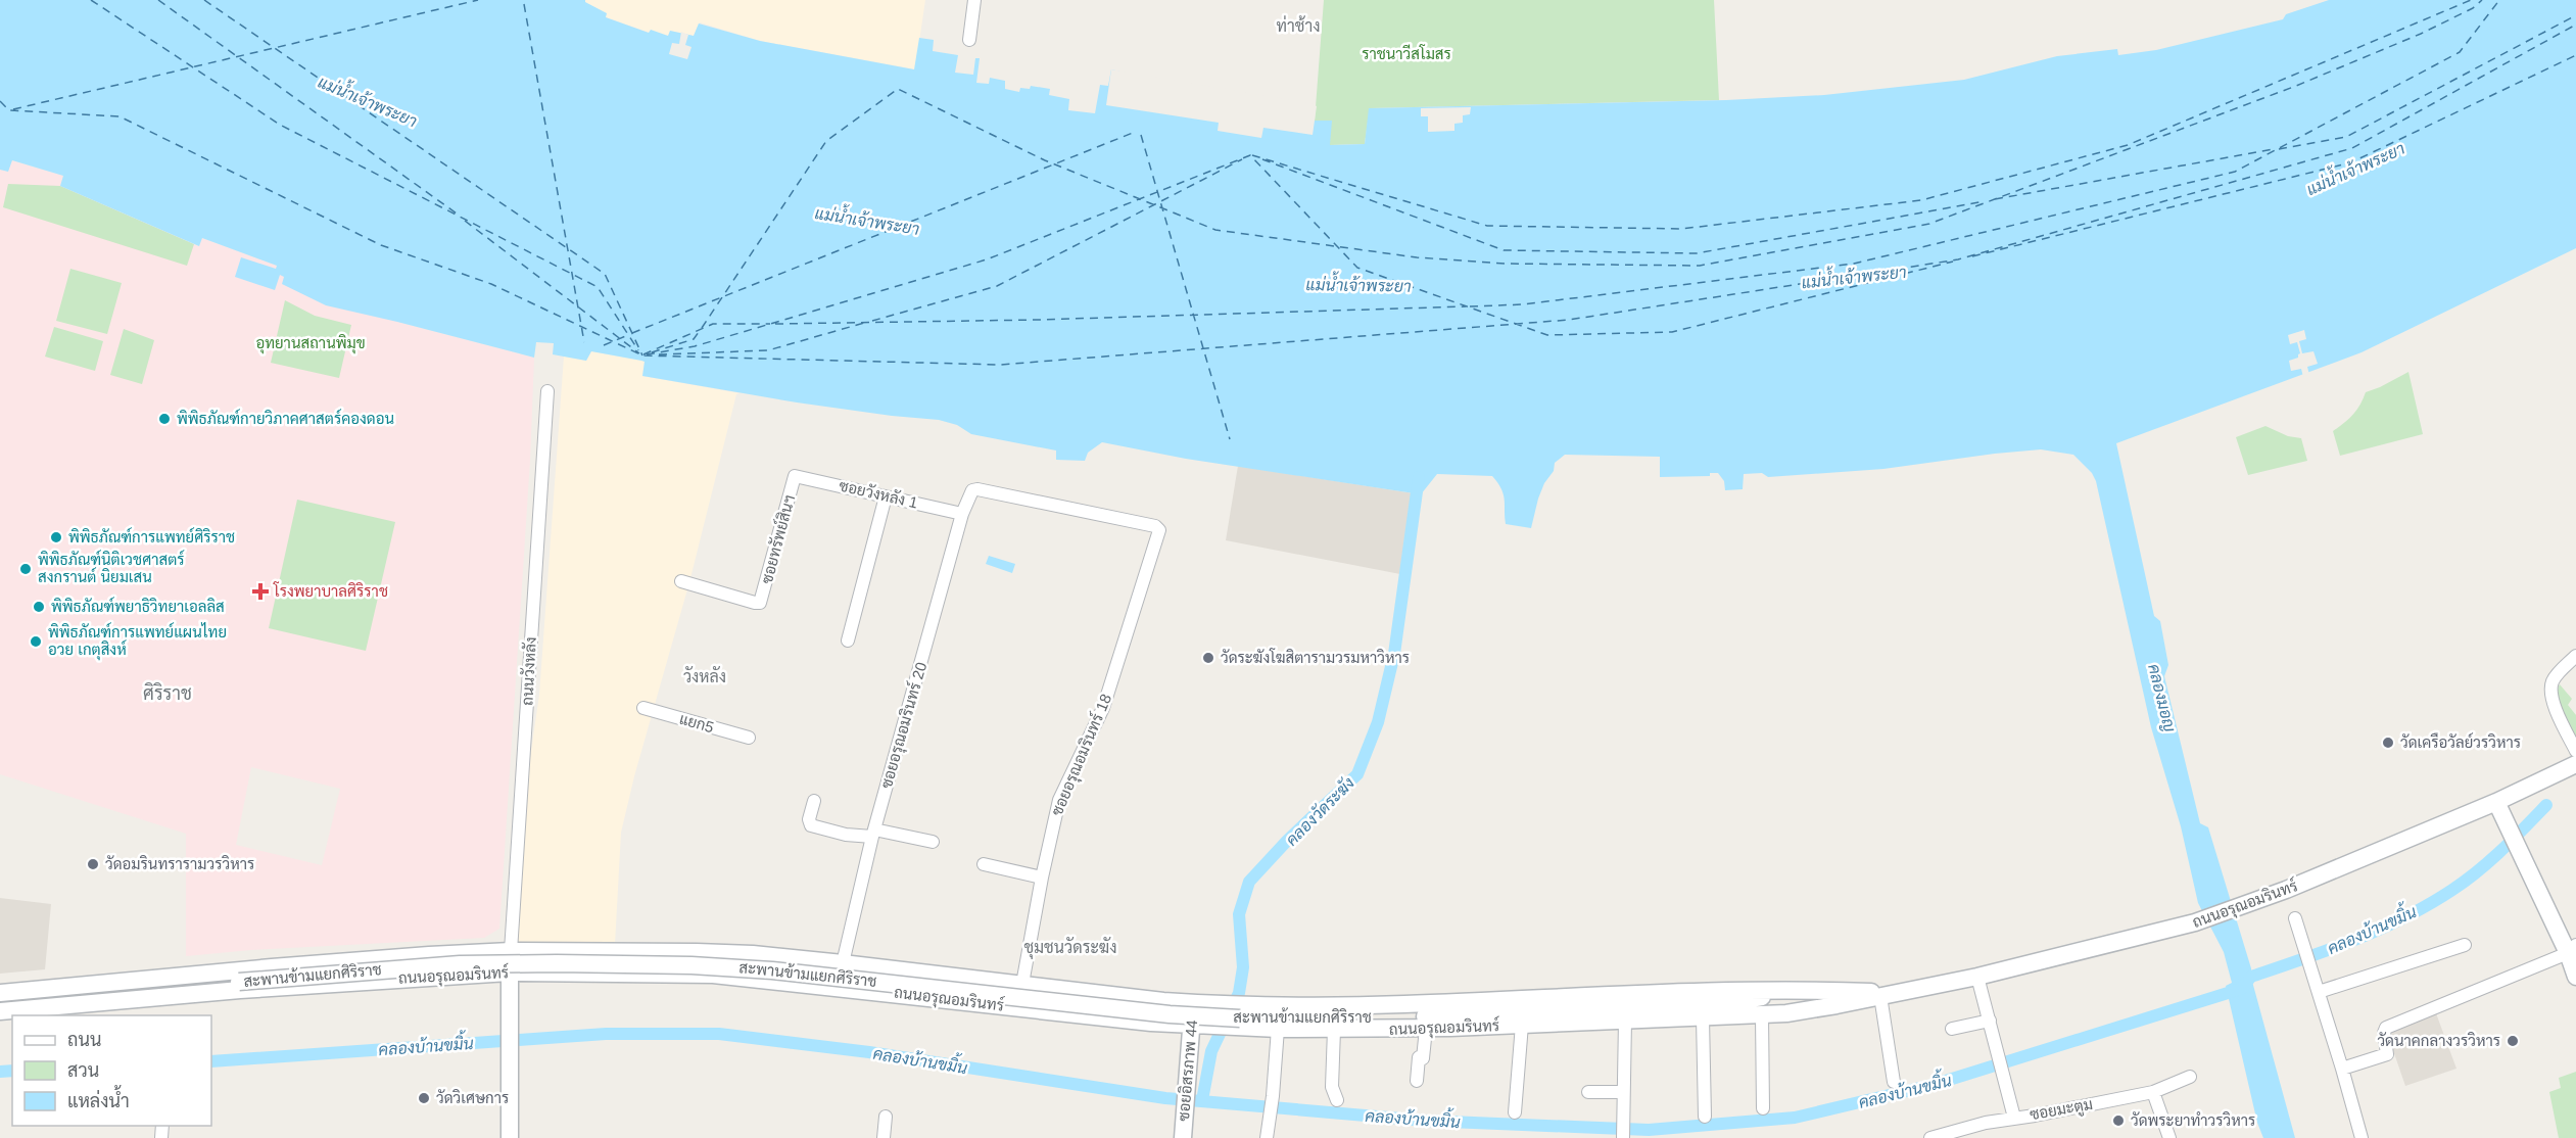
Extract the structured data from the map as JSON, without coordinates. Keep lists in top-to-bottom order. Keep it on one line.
{"streets":{"main road":["ถนนอรุณอมรินทร์","สะพานข้ามแยกศิริราช","ซอยอิสรภาพ 44"],"street":["ซอยวังหลัง 1","ซอยทรัพย์สินฯ","ถนนวังหลัง","แยก5","ซอยอรุณอมรินทร์ 20","ซอยอรุณอมรินทร์ 18","ซอยมะตูม"]},"crossings":[["ซอยวังหลัง 1","ซอยทรัพย์สินฯ"],["ซอยวังหลัง 1","ซอยอรุณอมรินทร์ 20"],["ถนนวังหลัง","ถนนอรุณอมรินทร์"],["ซอยอรุณอมรินทร์ 20","ซอยอรุณอมรินทร์ 18"],["ซอยอรุณอมรินทร์ 20","ถนนอรุณอมรินทร์"],["ซอยอรุณอมรินทร์ 18","ถนนอรุณอมรินทร์"],["ถนนอรุณอมรินทร์","สะพานข้ามแยกศิริราช"],["ถนนอรุณอมรินทร์","ซอยอิสรภาพ 44"]],"districts":["ท่าช้าง","วังหลัง","ศิริราช","ชุมชนวัดระฆัง"],"water":["แม่น้ำเจ้าพระยา","คลองมอญ","คลองวัดระฆัง","คลองบ้านขมิ้น"],"parks":["ราชนาวีสโมสร","อุทยานสถานพิมุข"],"places":{"other":["พิพิธภัณฑ์กายวิภาคศาสตร์คองดอน","พิพิธภัณฑ์การแพทย์ศิริราช","พิพิธภัณฑ์นิติเวชศาสตร์ สงกรานต์ นิยมเสน","พิพิธภัณฑ์พยาธิวิทยาเอลลิส","พิพิธภัณฑ์การแพทย์แผนไทย อวย เกตุสิงห์","วัดระฆังโฆสิตารามวรมหาวิหาร","วัดเครือวัลย์วรวิหาร","วัดอมรินทรารามวรวิหาร","วัดนาคกลางวรวิหาร","วัดวิเศษการ","วัดพระยาทําวรวิหาร"],"health":["โรงพยาบาลศิริราช"]},"legend":["ถนน","สวน","แหล่งน้ำ"]}
